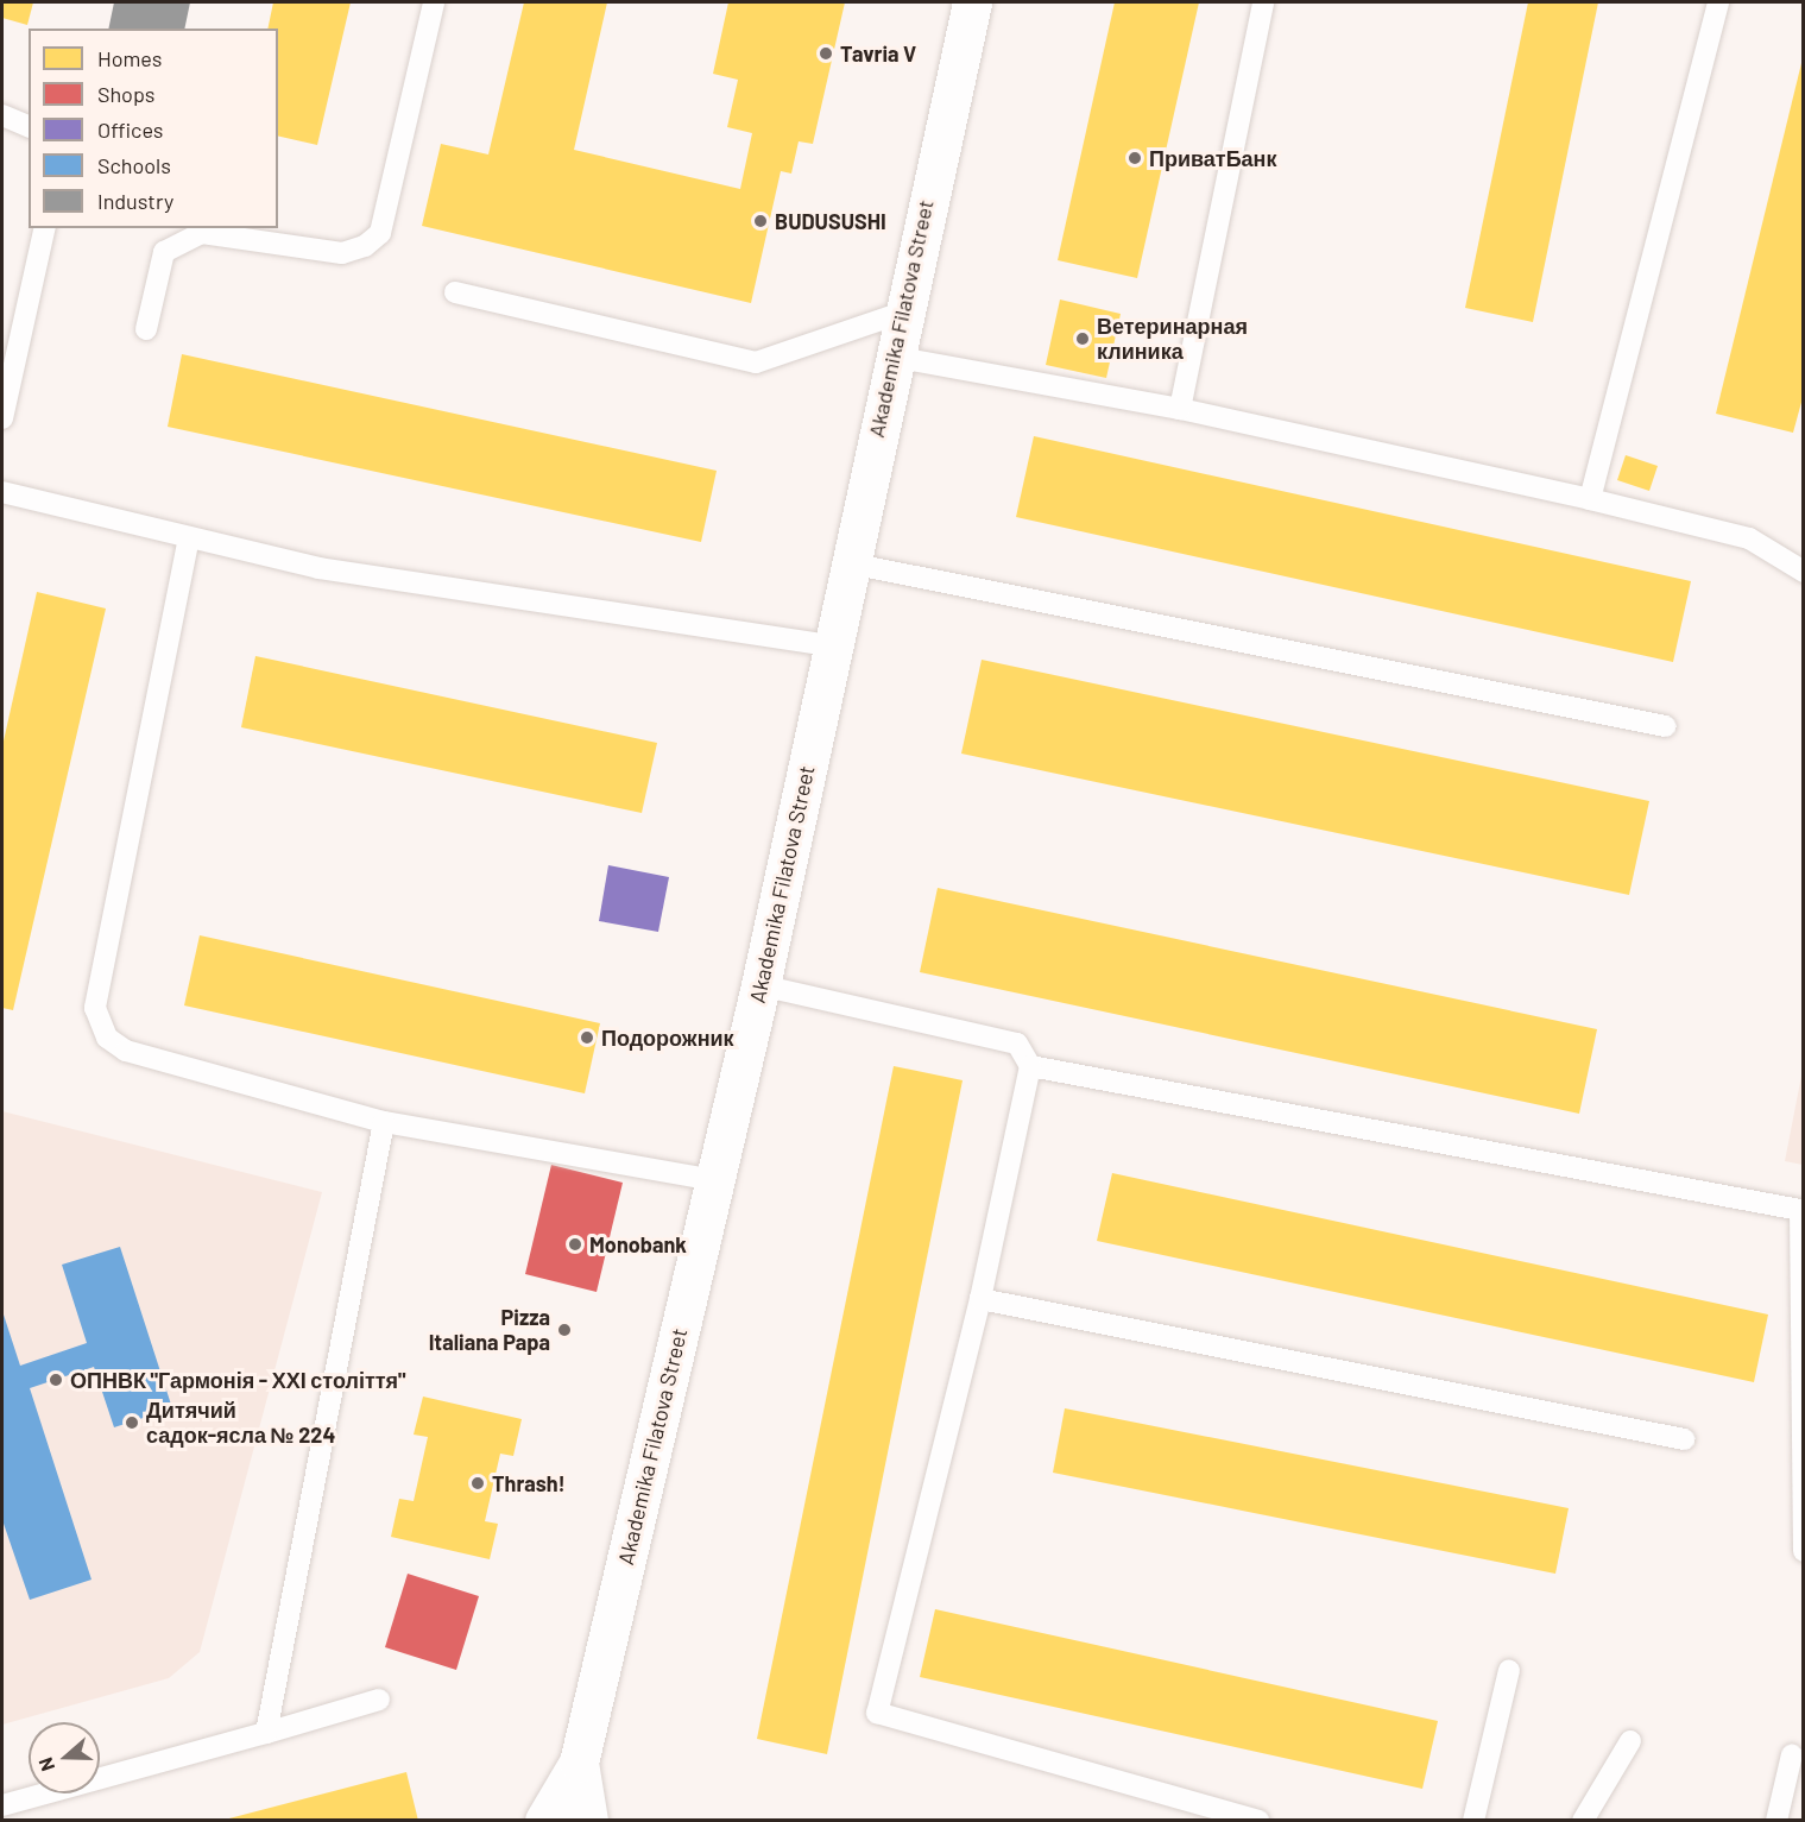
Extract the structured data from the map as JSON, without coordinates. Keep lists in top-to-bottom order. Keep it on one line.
{"streets":{"main road":["Akademika Filatova Street"]},"places":["Tavria V","ПриватБанк","BUDUSUSHI","Ветеринарная клиника","Подорожник","Monobank","Pizza Italiana Papa","ОПНВК \"Гармонія - ХХІ століття\"","Дитячий садок-ясла № 224","Thrash!"],"legend":["Homes","Shops","Offices","Schools","Industry"],"north":"left"}
